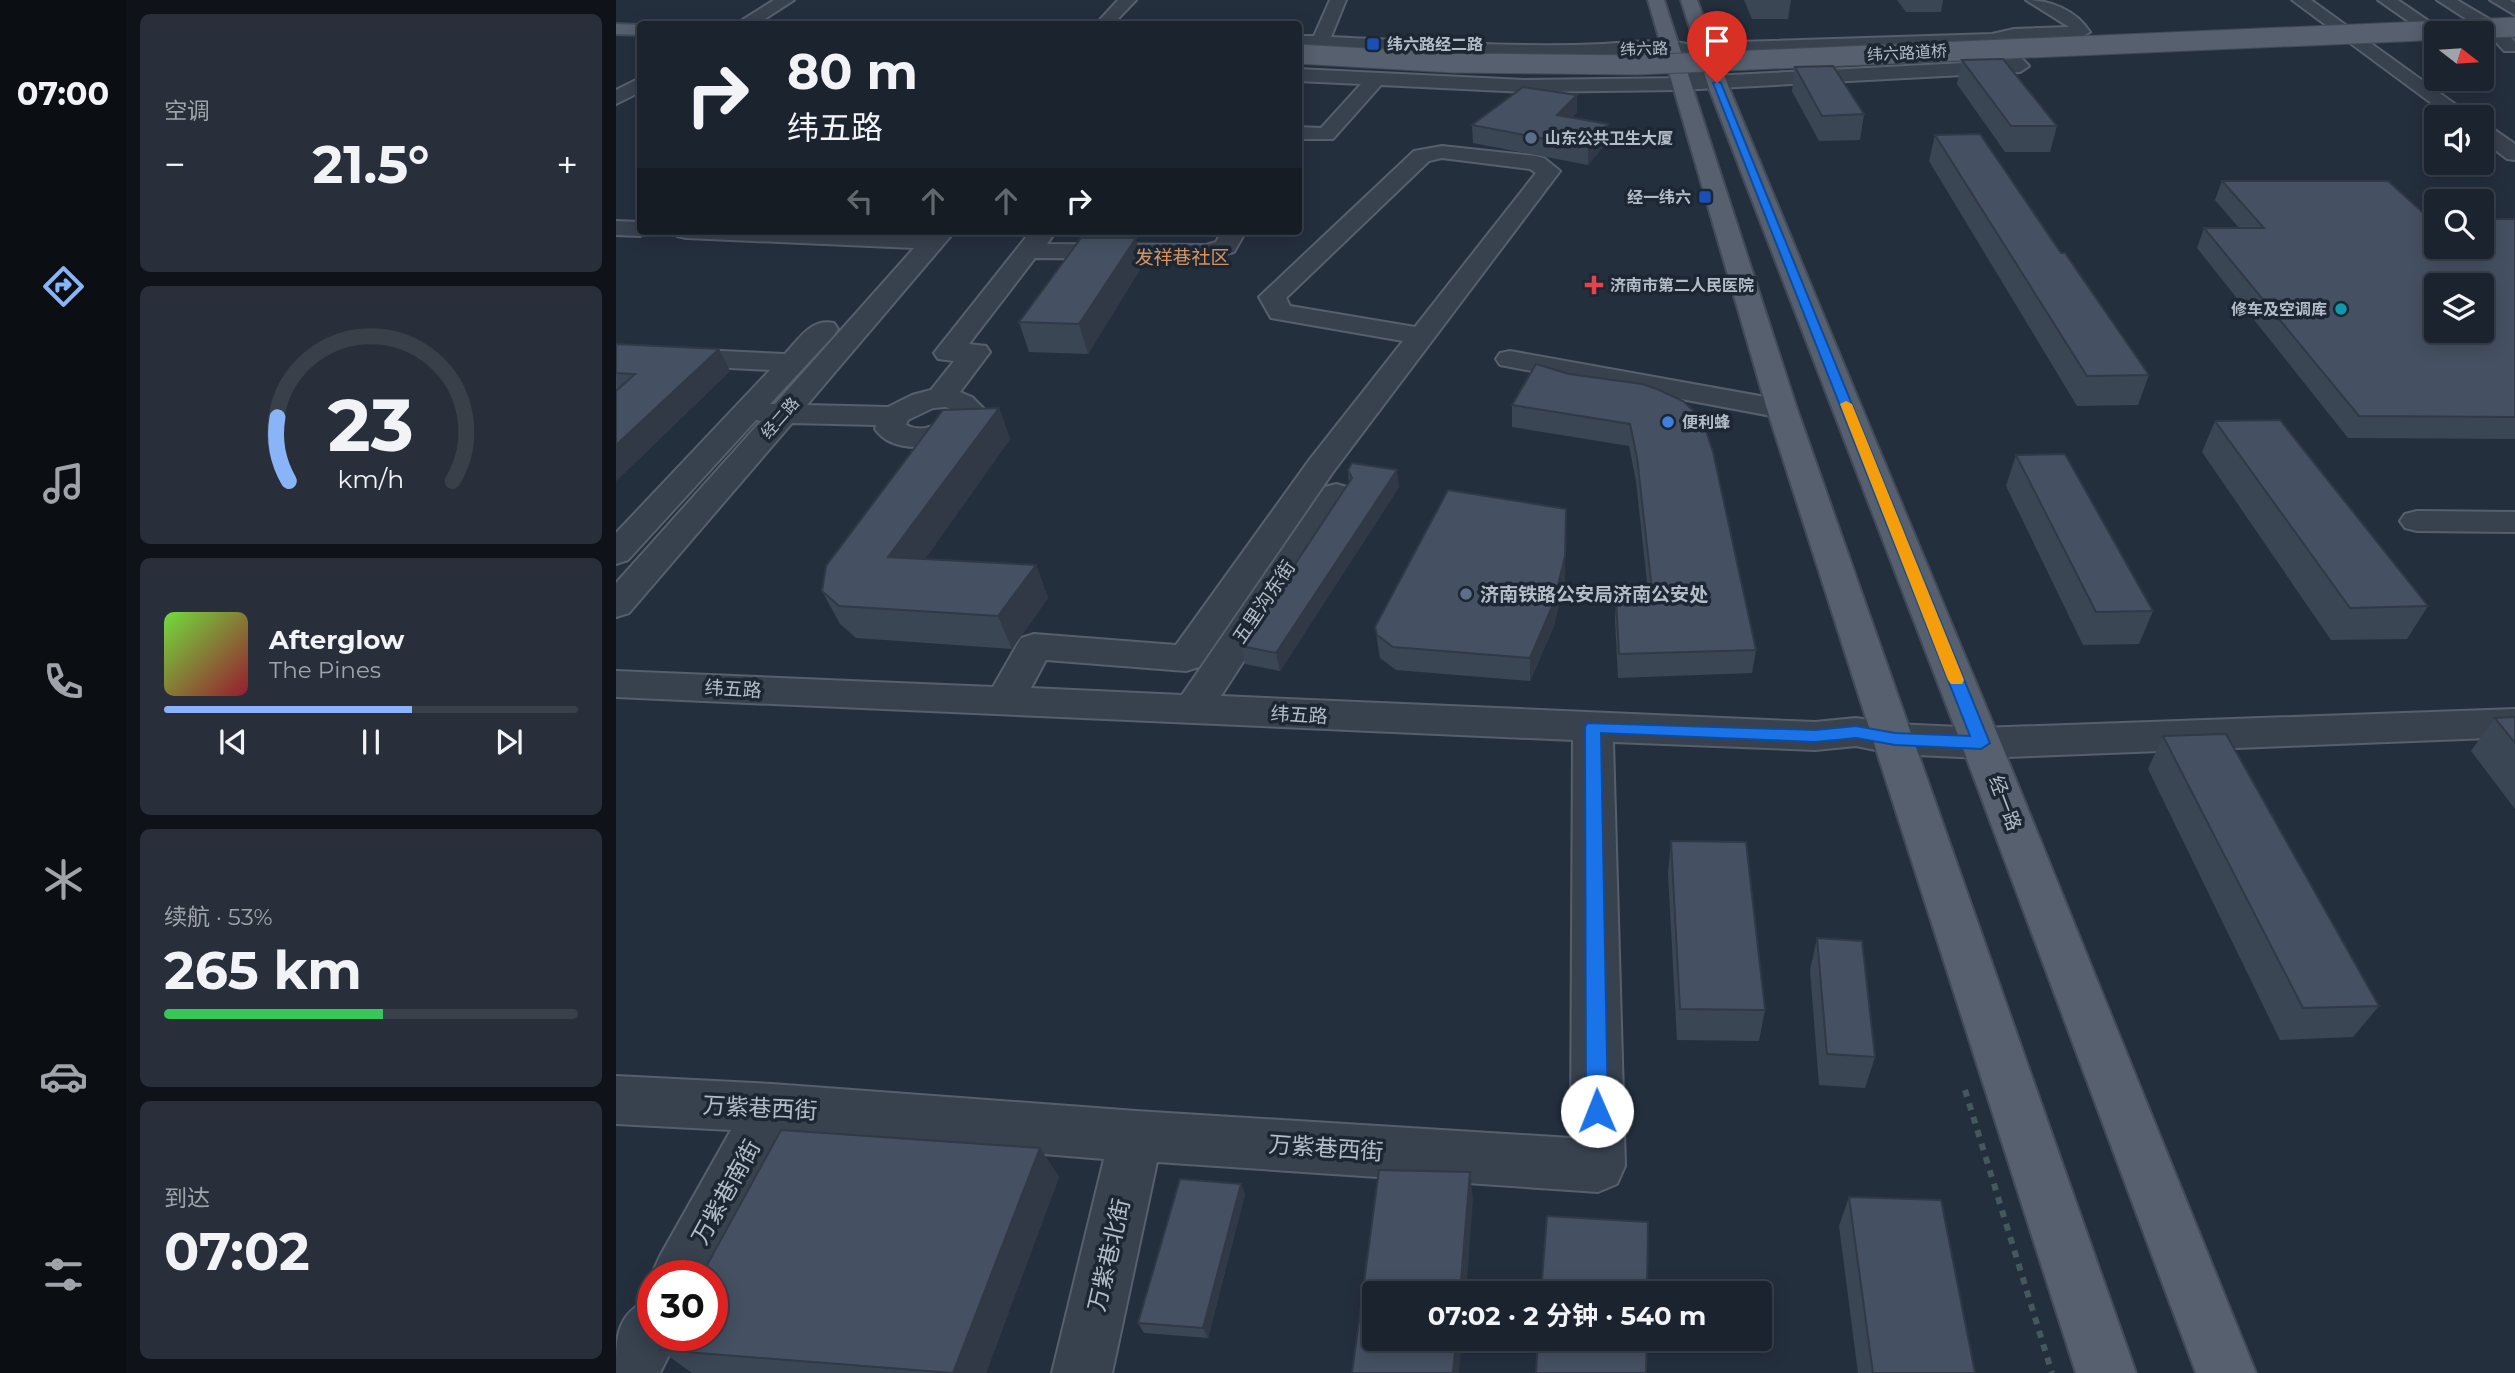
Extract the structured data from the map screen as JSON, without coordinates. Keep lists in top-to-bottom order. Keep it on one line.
{"streets":{"main road":["纬六路道桥","经一路"],"street":["纬六路","经二路","五里沟东街","纬五路","万紫巷西街","万紫巷南街","万紫巷北街"]},"crossings":[["纬六路","经一路"],["五里沟东街","纬五路"],["纬五路","经一路"],["纬五路","万紫巷西街"],["万紫巷西街","万紫巷南街"],["万紫巷西街","万紫巷北街"]],"districts":["发祥巷社区"],"places":{"transit":["纬六路经二路","经一纬六"],"other":["山东公共卫生大厦","修车及空调库","便利蜂","济南铁路公安局济南公安处"],"health":["济南市第二人民医院"]},"north":"right","page":{"tabs":"07:00","tile":["空调",["续航 · 53%","265 km"],["到达","07:02"]],"turn":["80 m","纬五路"],"heat":["−","21.5°","+"],"song":["Afterglow","The Pines"],"limit":"30","trip":"07:02 · 2 分钟 · 540 m","gauge":["23","km/h"]}}
